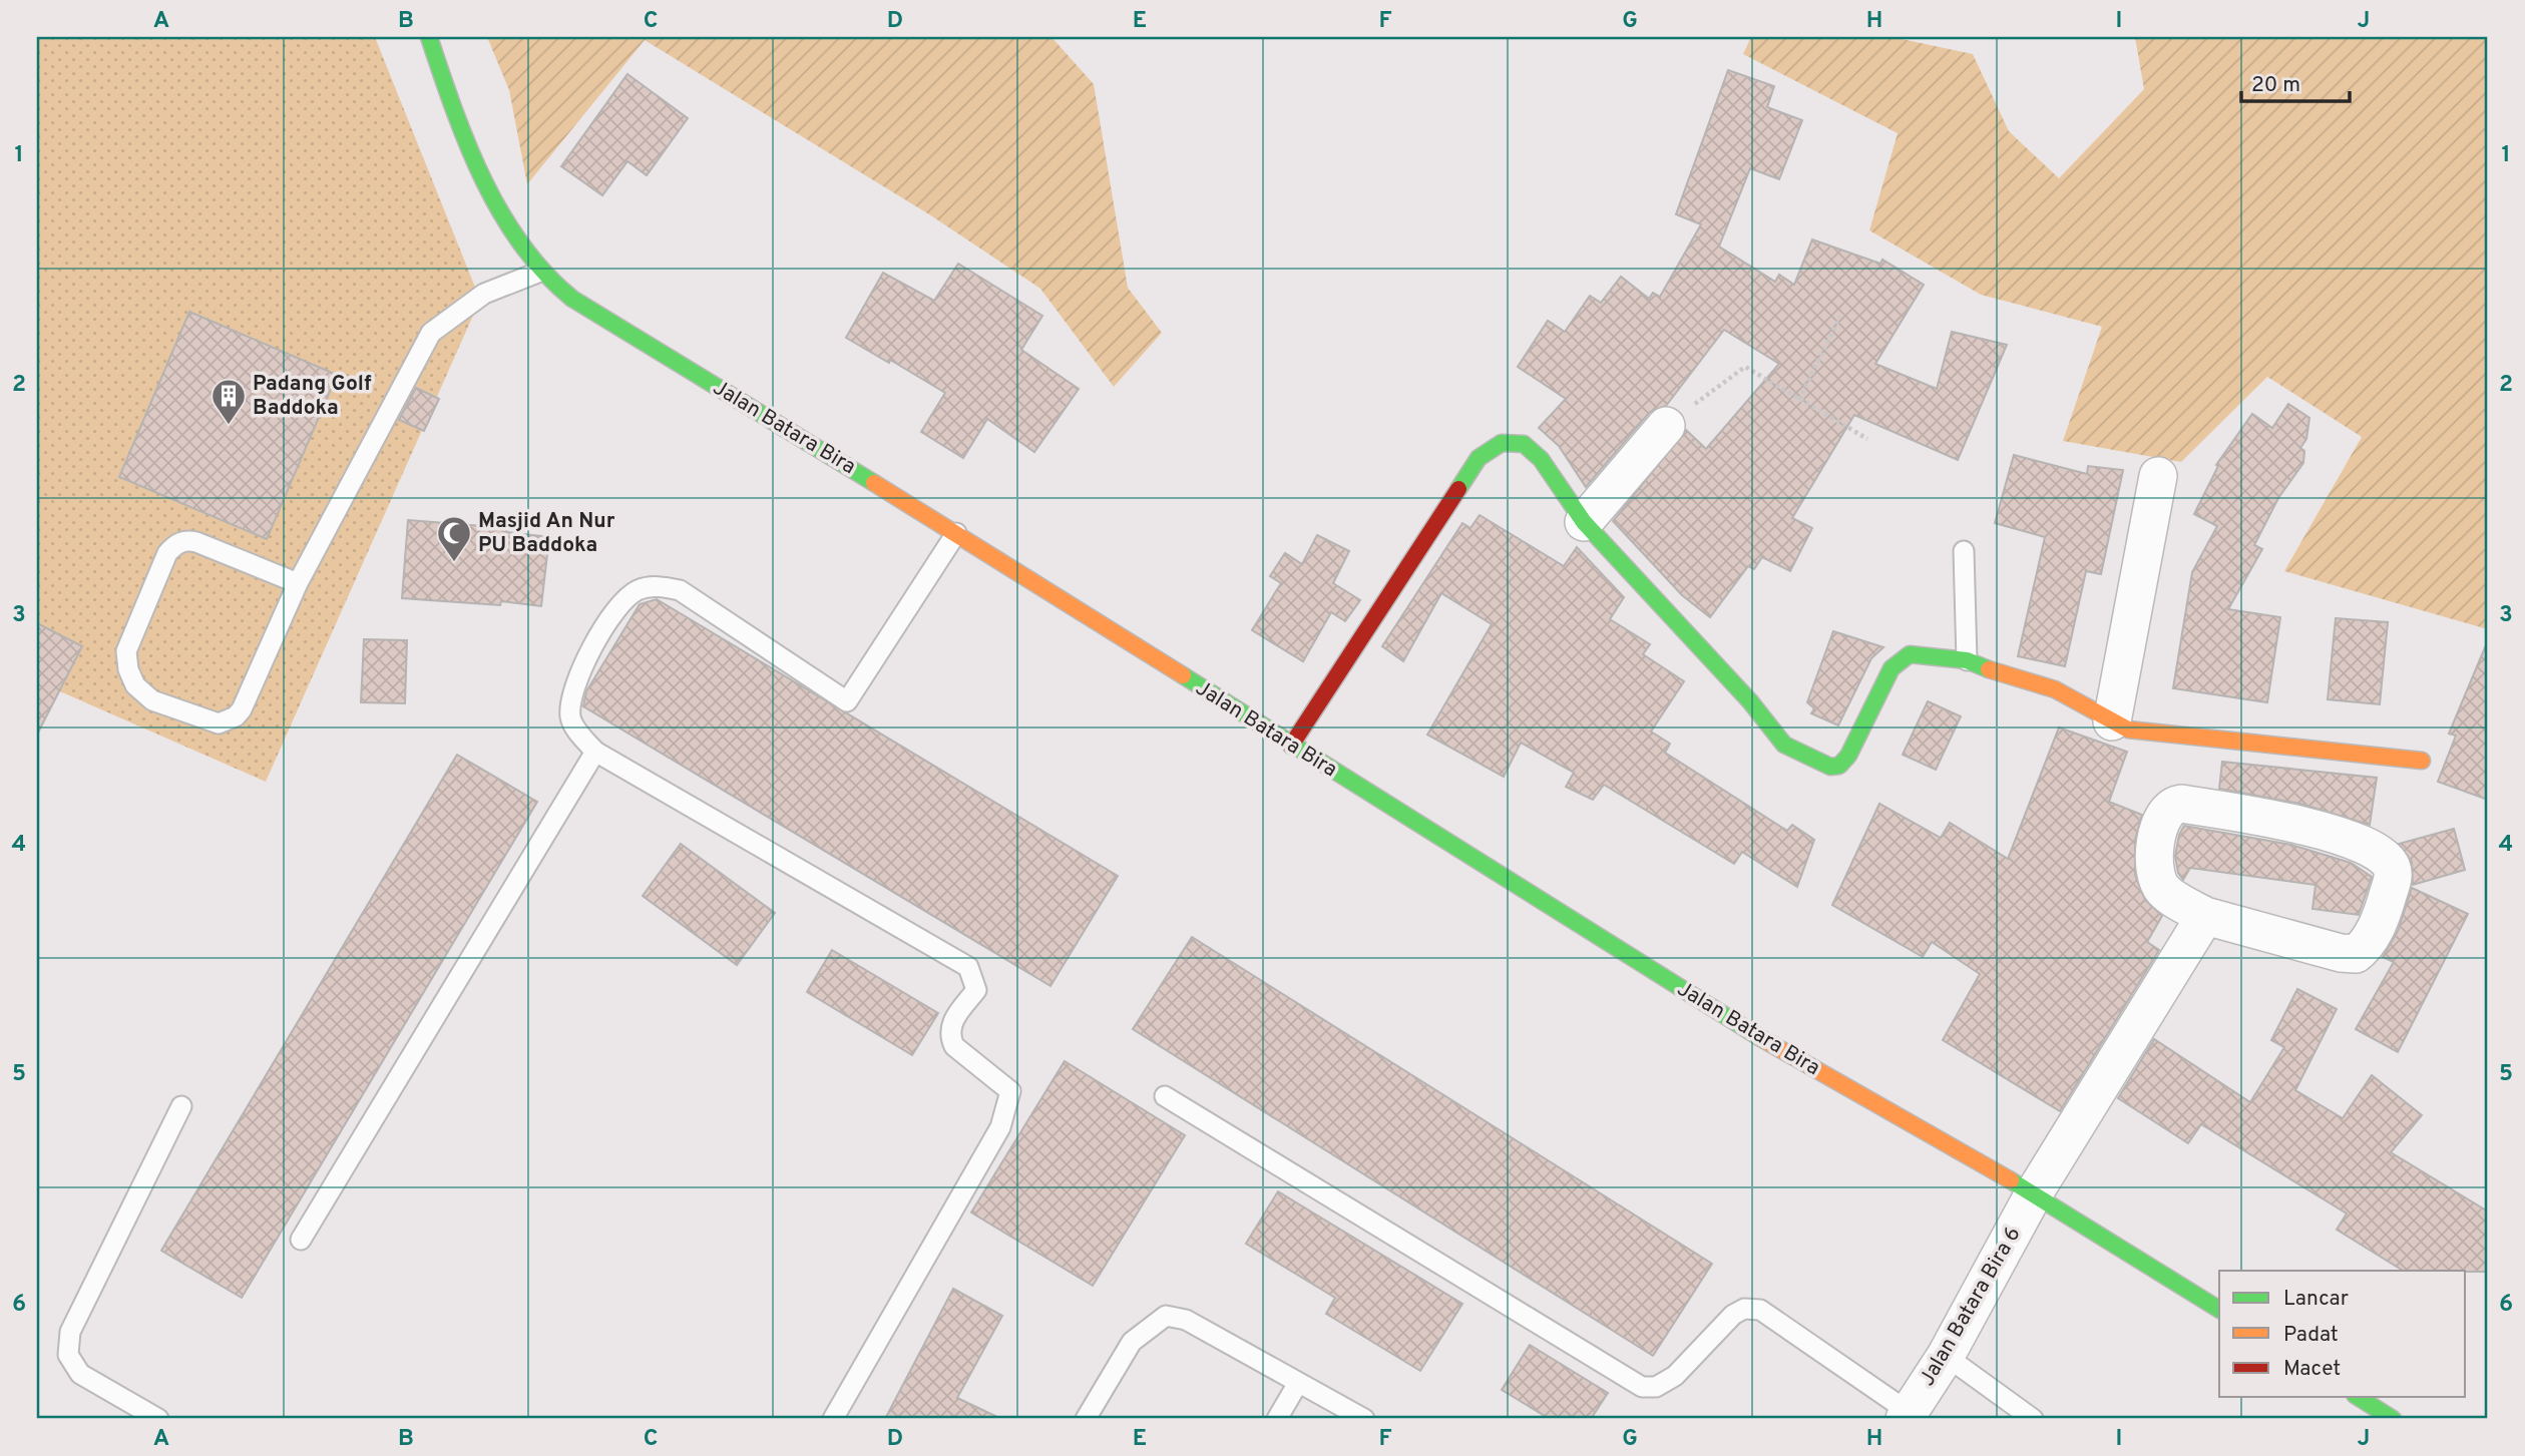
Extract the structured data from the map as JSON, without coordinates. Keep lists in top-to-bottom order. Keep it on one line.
{"streets":{"street":["Jalan Batara Bira","Jalan Batara Bira 6"]},"crossings":[["Jalan Batara Bira","Jalan Batara Bira 6"]],"places":{"building":["Padang Golf Baddoka"],"mosque":["Masjid An Nur PU Baddoka"]},"legend":["Lancar","Padat","Macet"],"scale_bar":"20 m","grid":{"columns":["A","B","C","D","E","F","G","H","I","J"],"rows":["1","2","3","4","5","6"]}}
